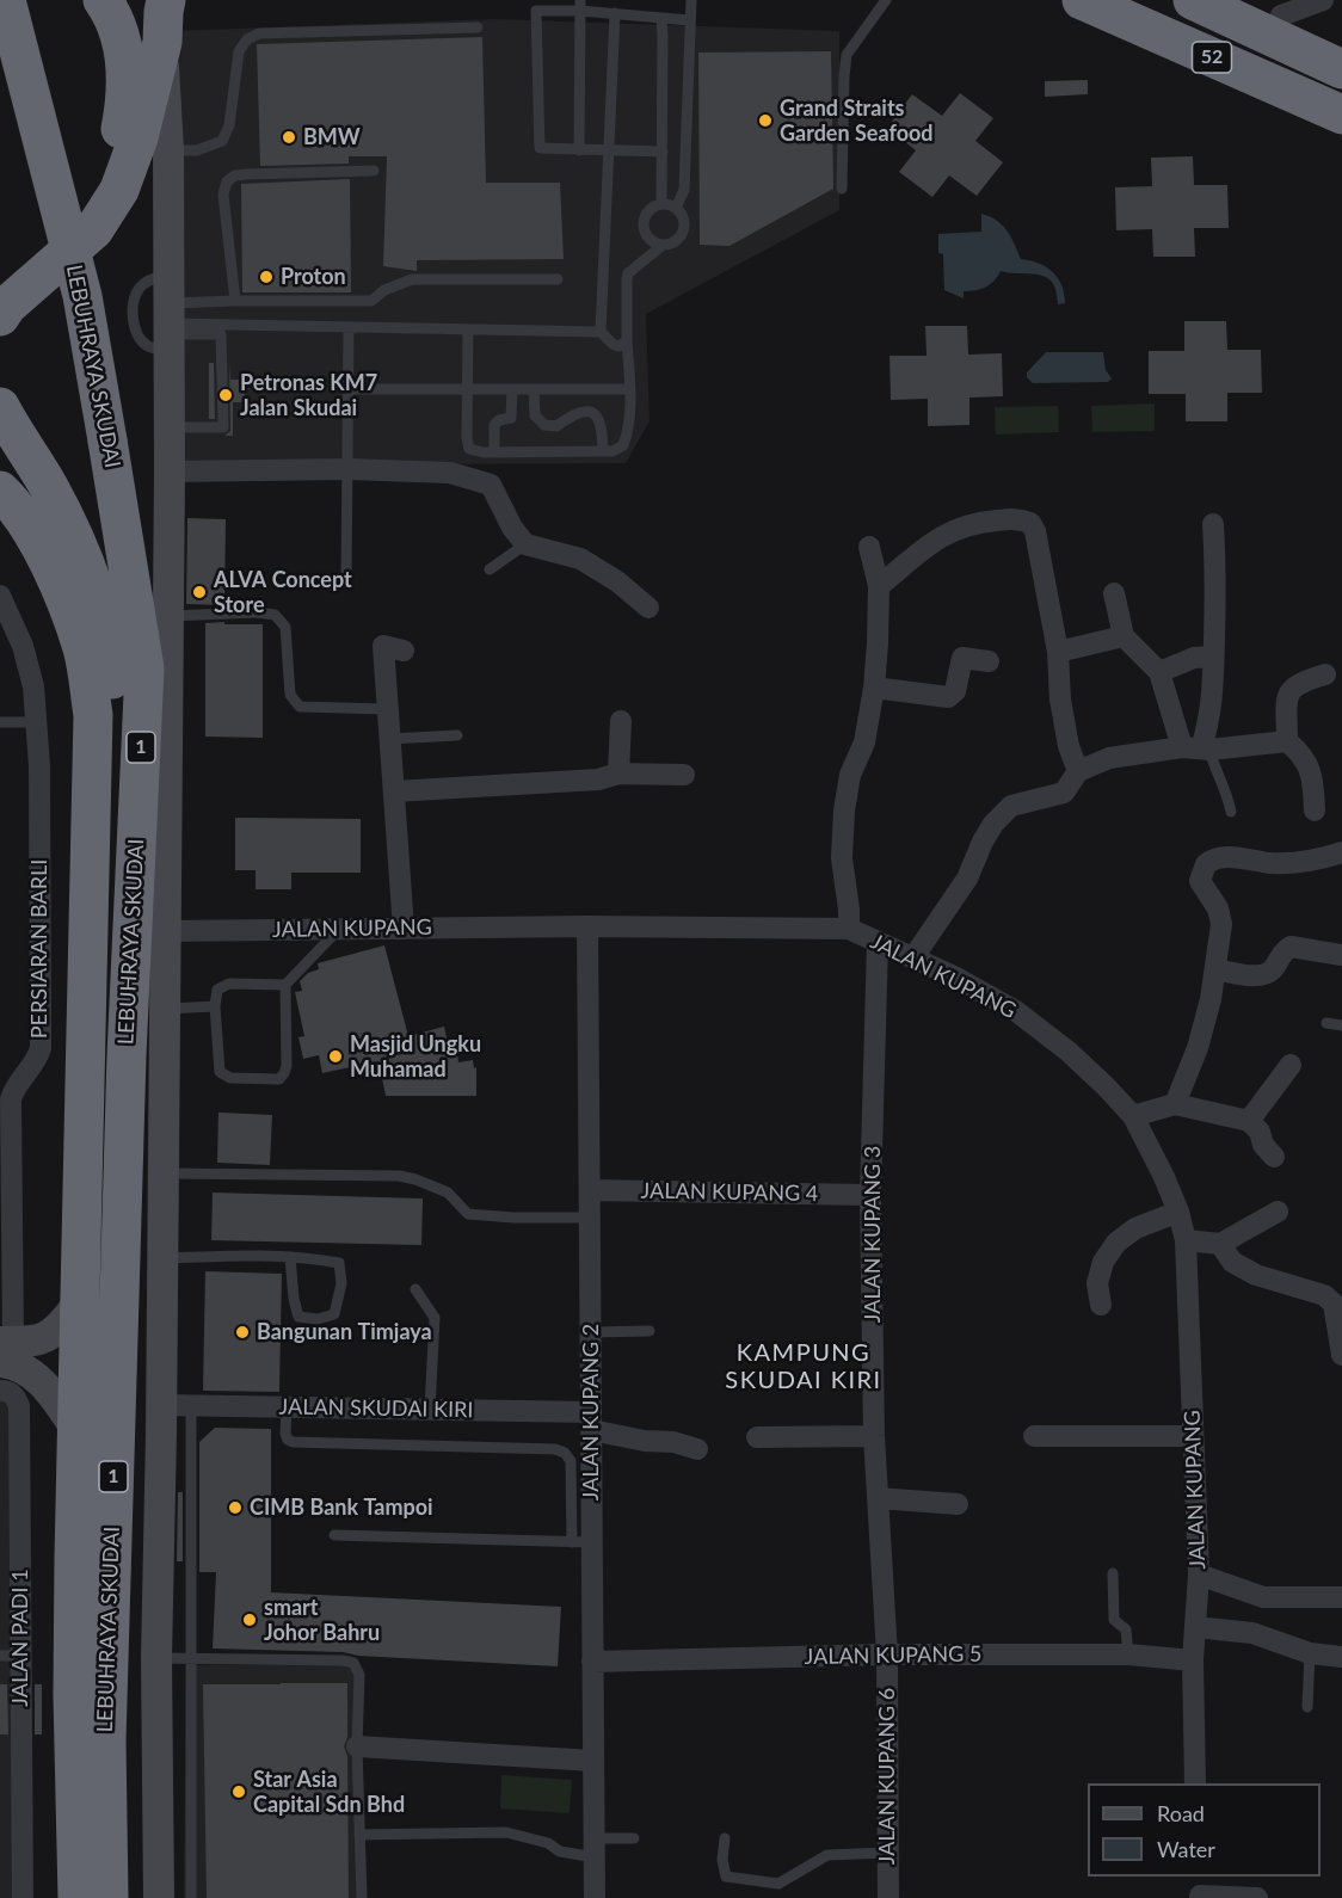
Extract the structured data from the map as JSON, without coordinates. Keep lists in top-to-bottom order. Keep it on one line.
{"streets":{"highway":["52","LEBUHRAYA SKUDAI","1"],"street":["JALAN KUPANG","PERSIARAN BARLI","JALAN KUPANG 4","JALAN KUPANG 3","JALAN SKUDAI KIRI","JALAN KUPANG 2","JALAN PADI 1","JALAN KUPANG 5","JALAN KUPANG 6"]},"crossings":[["JALAN KUPANG","JALAN KUPANG 3"],["JALAN KUPANG","JALAN KUPANG 2"],["JALAN KUPANG","JALAN KUPANG 5"],["JALAN KUPANG 4","JALAN KUPANG 3"],["JALAN KUPANG 4","JALAN KUPANG 2"],["JALAN KUPANG 3","JALAN KUPANG 5"],["JALAN KUPANG 3","JALAN KUPANG 6"],["JALAN SKUDAI KIRI","JALAN KUPANG 2"],["JALAN KUPANG 2","JALAN KUPANG 5"],["JALAN KUPANG 5","JALAN KUPANG 6"]],"districts":["KAMPUNG SKUDAI KIRI"],"places":["Grand Straits Garden Seafood","BMW","Proton","Petronas KM7 Jalan Skudai","ALVA Concept Store","Masjid Ungku Muhamad","Bangunan Timjaya","CIMB Bank Tampoi","smart Johor Bahru","Star Asia Capital Sdn Bhd"],"legend":["Road","Water"]}
